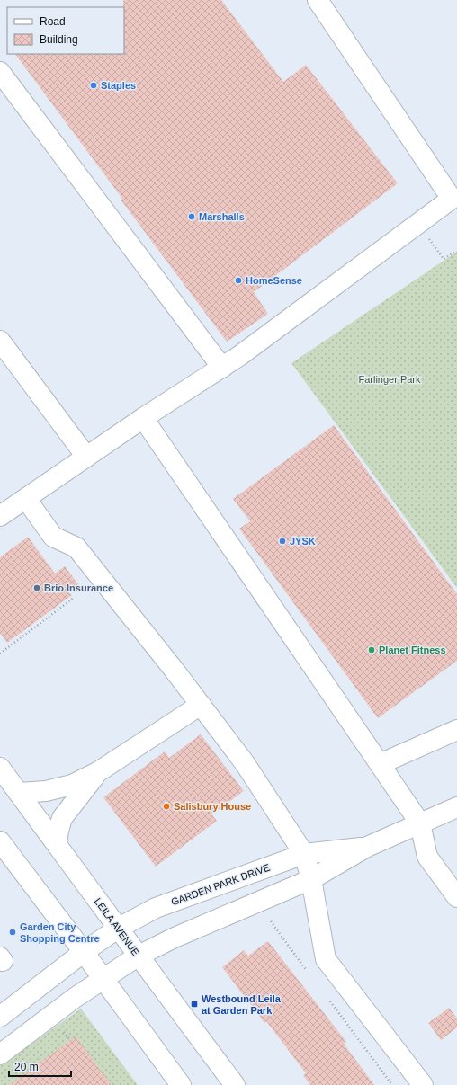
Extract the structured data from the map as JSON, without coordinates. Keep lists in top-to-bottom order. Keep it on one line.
{"streets":{"main road":["GARDEN PARK DRIVE","LEILA AVENUE"]},"crossings":[["GARDEN PARK DRIVE","LEILA AVENUE"]],"parks":["Farlinger Park"],"places":{"other":["Staples","Marshalls","HomeSense","JYSK","Brio Insurance","Planet Fitness","Salisbury House","Garden City Shopping Centre"],"transit":["Westbound Leila at Garden Park"]},"legend":["Road","Building"],"scale_bar":"20 m"}
